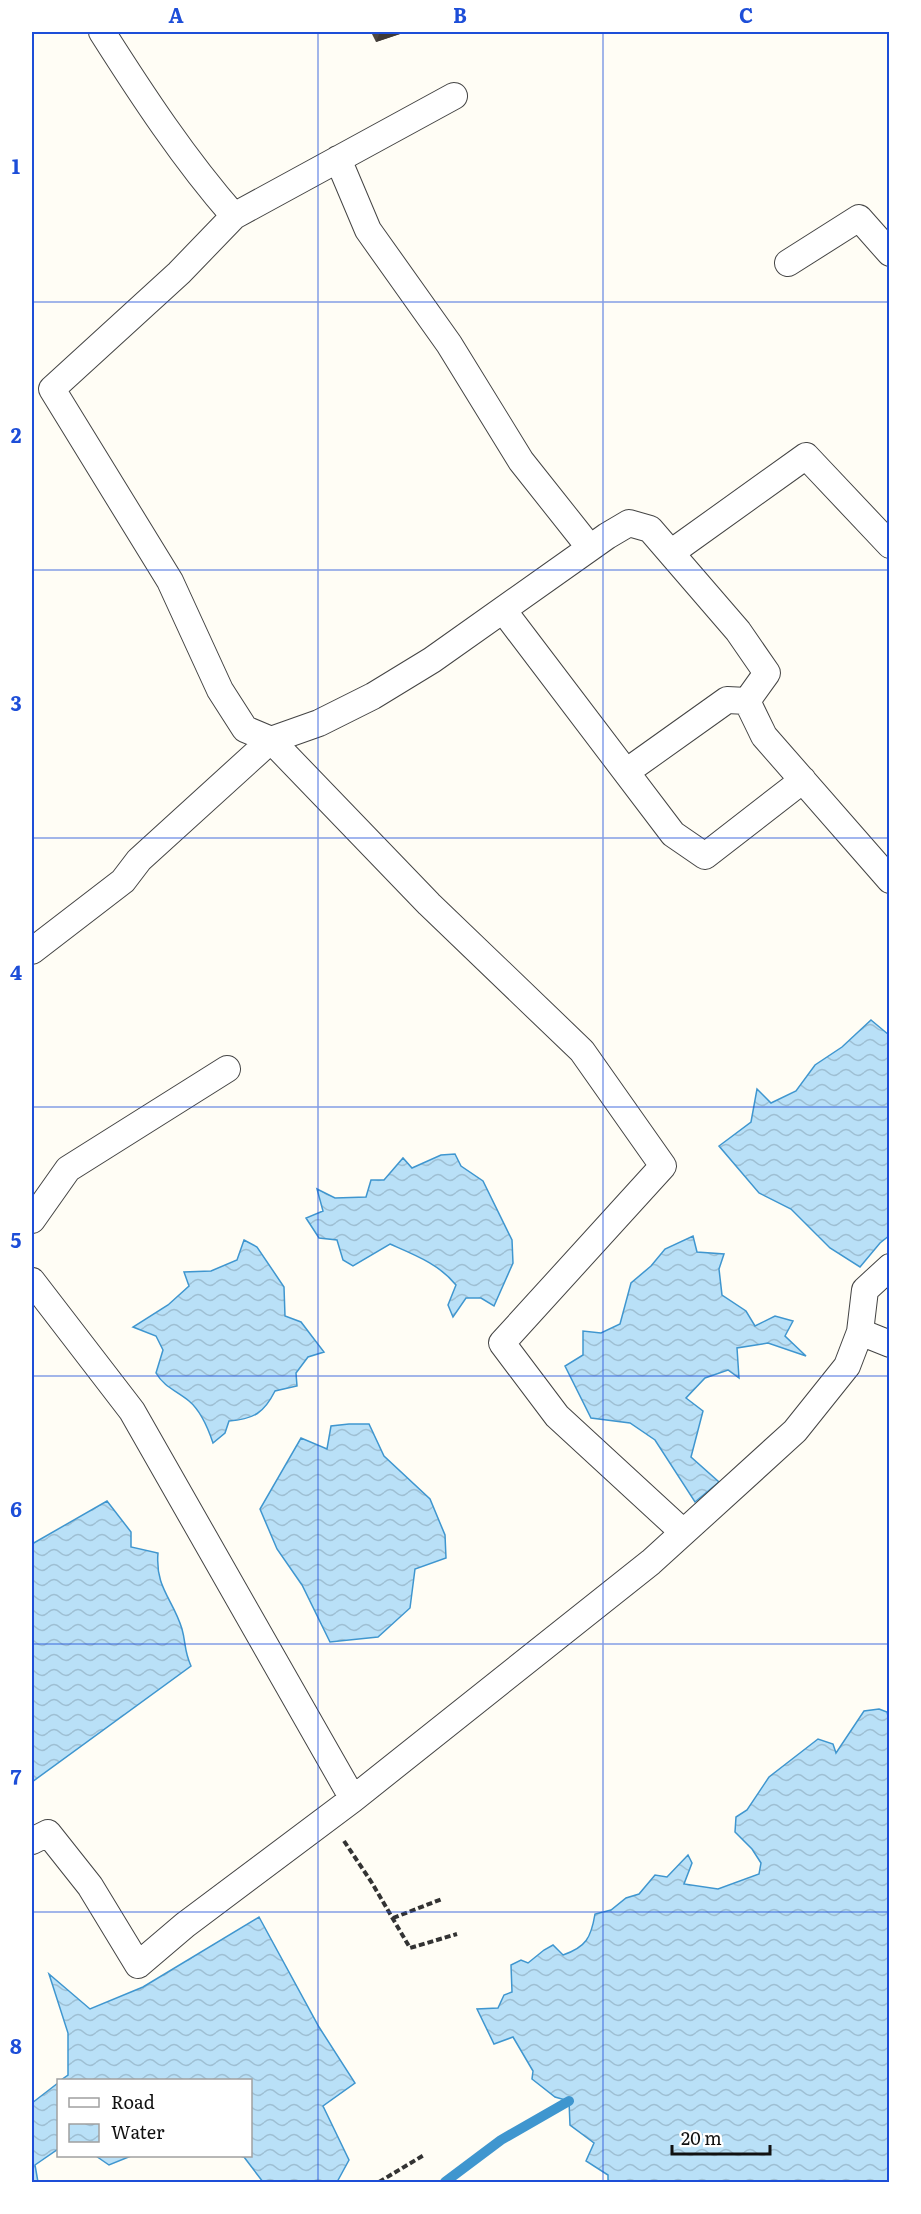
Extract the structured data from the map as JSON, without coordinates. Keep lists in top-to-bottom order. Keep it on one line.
{"legend":["Road","Water"],"scale_bar":"20 m","grid":{"columns":["A","B","C"],"rows":["1","2","3","4","5","6","7","8"]}}
